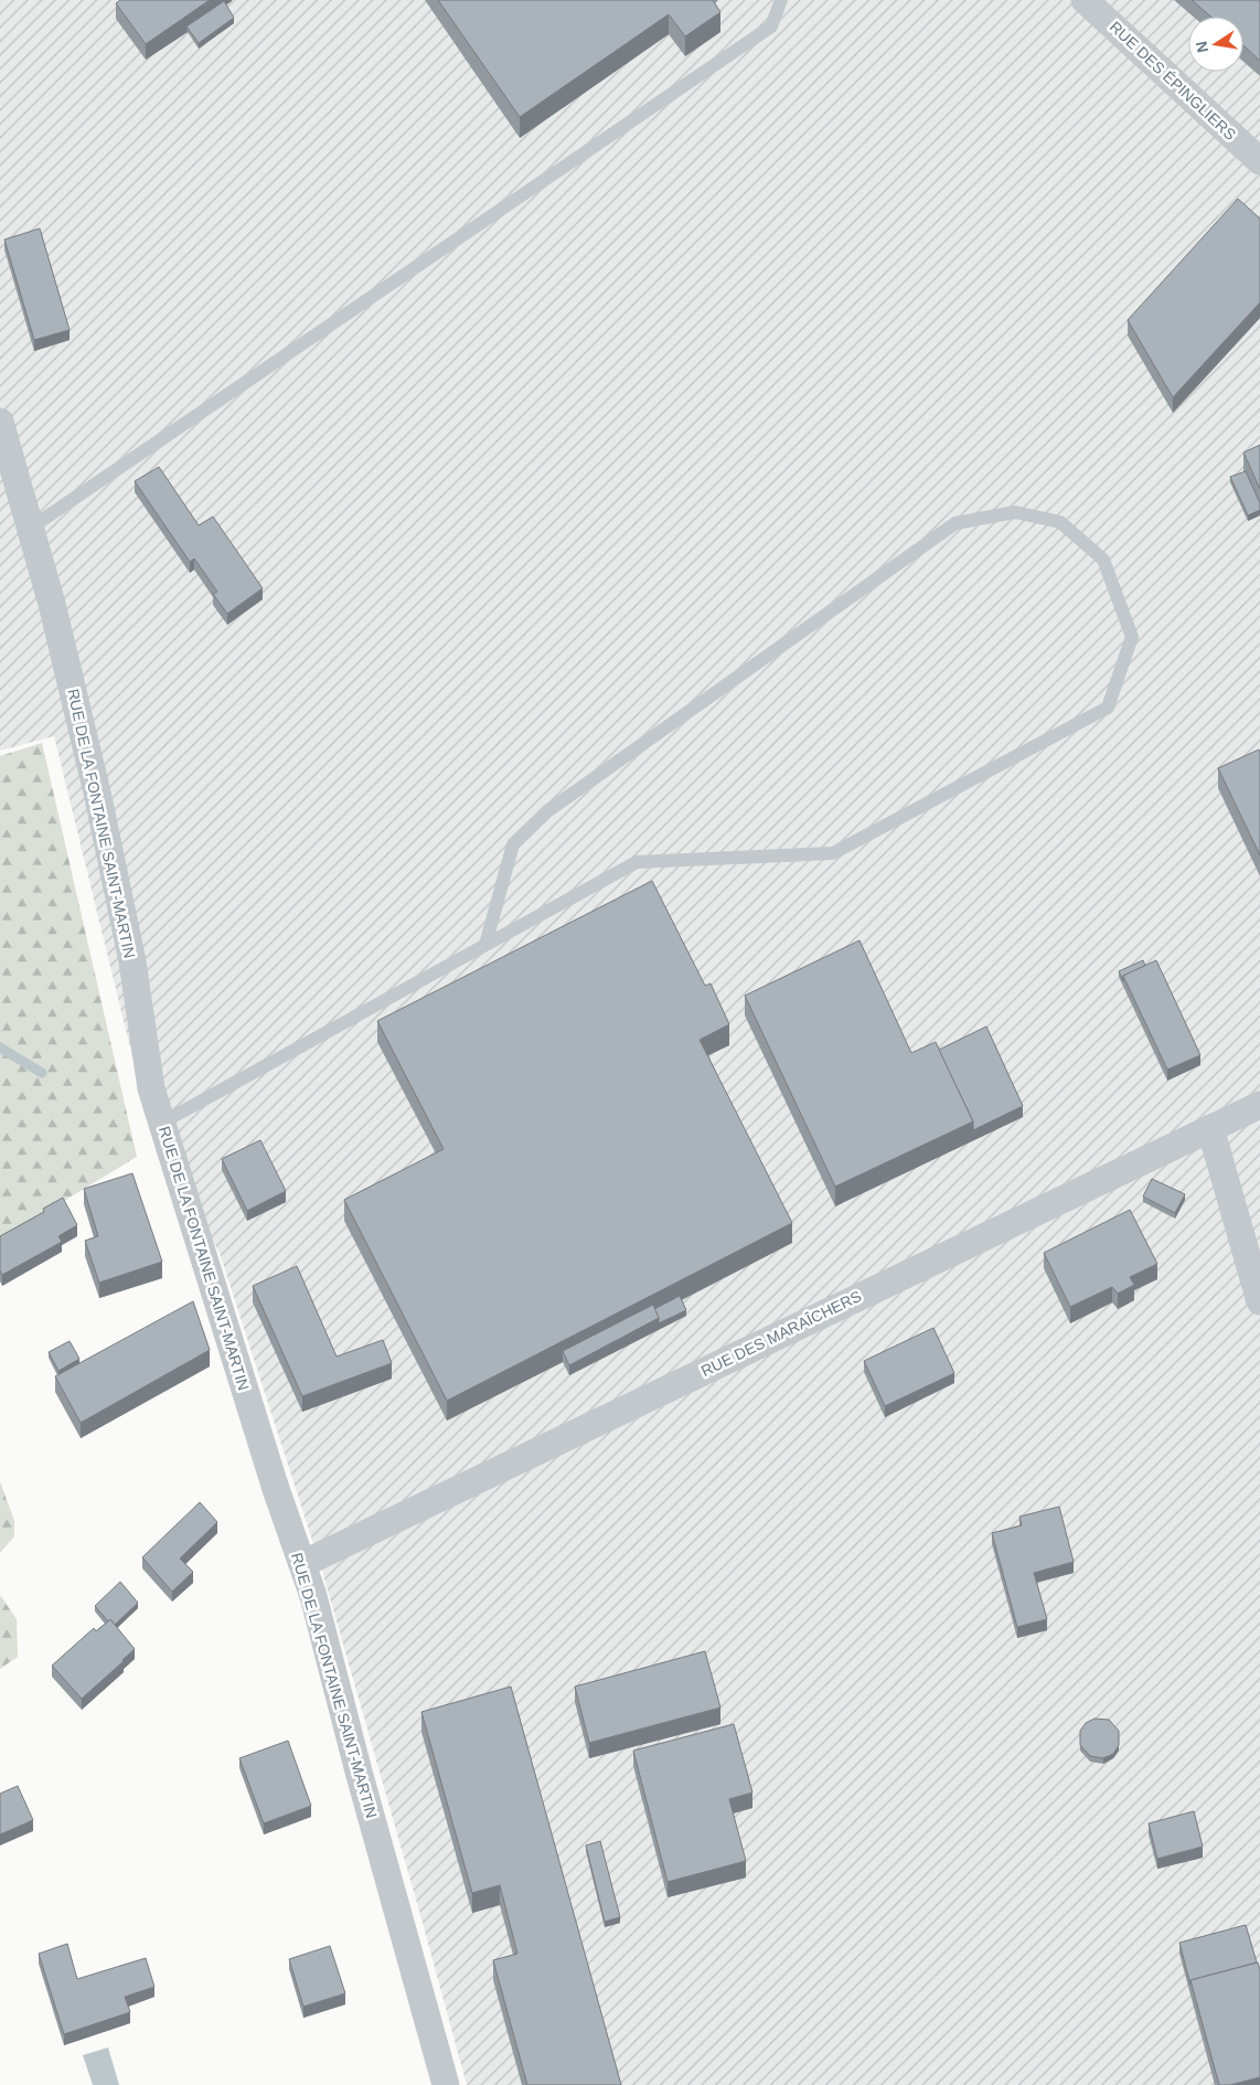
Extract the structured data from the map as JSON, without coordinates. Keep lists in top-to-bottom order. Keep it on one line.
{"streets":{"street":["RUE DES ÉPINGLIERS","RUE DE LA FONTAINE SAINT-MARTIN","RUE DES MARAÎCHERS"]},"crossings":[["RUE DE LA FONTAINE SAINT-MARTIN","RUE DES MARAÎCHERS"]],"north":"left"}
